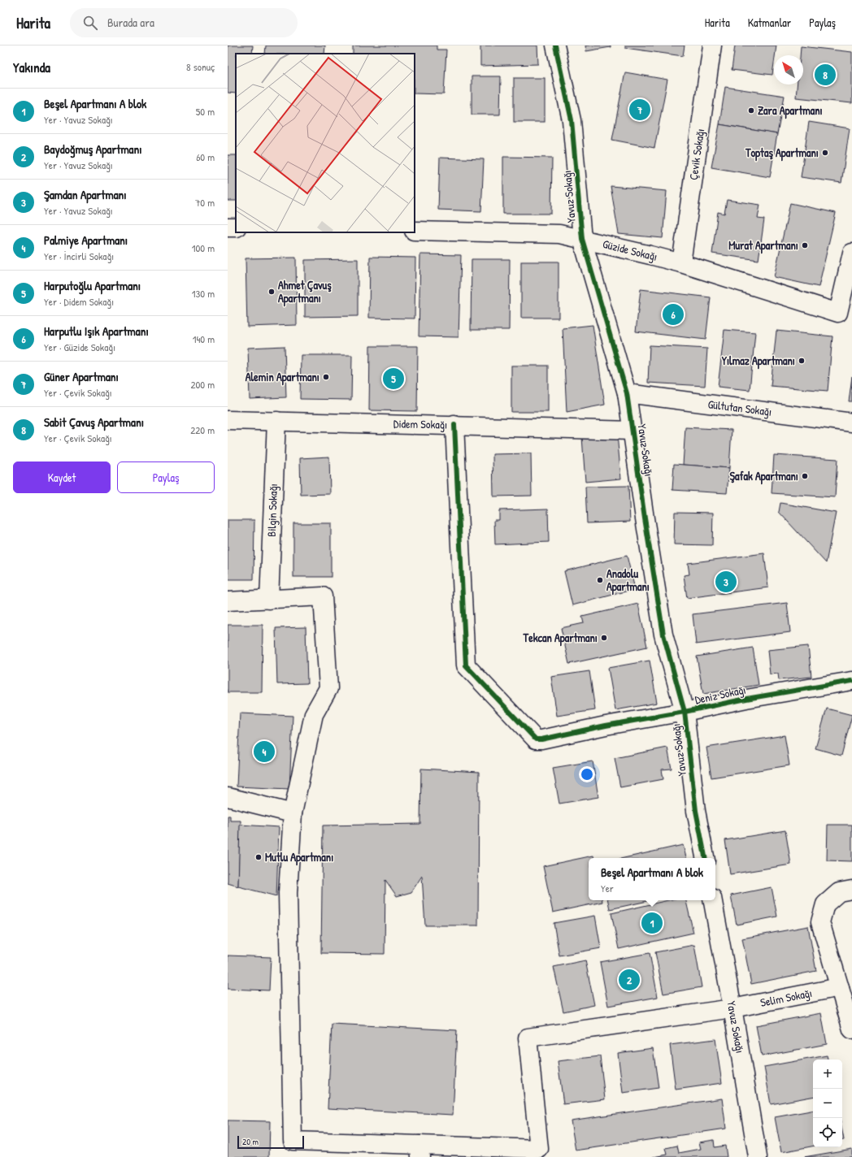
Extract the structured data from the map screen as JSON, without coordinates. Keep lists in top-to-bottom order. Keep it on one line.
{"streets":{"street":["Çevik Sokağı","Yavuz Sokağı","Güzide Sokağı","Gültutan Sokağı","Didem Sokağı","Bilgin Sokağı","Deniz Sokağı","Selim Sokağı"]},"crossings":[["Çevik Sokağı","Güzide Sokağı"],["Yavuz Sokağı","Güzide Sokağı"],["Yavuz Sokağı","Gültutan Sokağı"],["Yavuz Sokağı","Didem Sokağı"],["Yavuz Sokağı","Deniz Sokağı"],["Yavuz Sokağı","Selim Sokağı"],["Didem Sokağı","Bilgin Sokağı"],["Didem Sokağı","Deniz Sokağı"]],"places":["Zara Apartmanı","Toptaş Apartmanı","Murat Apartmanı","Ahmet Çavuş Apartmanı","Yılmaz Apartmanı","Alemin Apartmanı","Şafak Apartmanı","Anadolu Apartmanı","Tekcan Apartmanı","Mutlu Apartmanı"],"scale_bar":"20 m","north":"top left","page":{"header":"Harita","search":"Burada ara","nav":["Harita","Katmanlar","Paylaş"],"heading":["Yakında","8 sonuç"],"pins":["8","7","6","5","3","4","1","2"],"list":[{"mark":"1","name":"Beşel Apartmanı A blok","note":"Yer · Yavuz Sokağı","value":"50 m"},{"mark":"2","name":"Baydoğmuş Apartmanı","note":"Yer · Yavuz Sokağı","value":"60 m"},{"mark":"3","name":"Şamdan Apartmanı","note":"Yer · Yavuz Sokağı","value":"70 m"},{"mark":"4","name":"Palmiye Apartmanı","note":"Yer · İncirli Sokağı","value":"100 m"},{"mark":"5","name":"Harputoğlu Apartmanı","note":"Yer · Didem Sokağı","value":"130 m"},{"mark":"6","name":"Harputlu Işık Apartmanı","note":"Yer · Güzide Sokağı","value":"140 m"},{"mark":"7","name":"Güner Apartmanı","note":"Yer · Çevik Sokağı","value":"200 m"},{"mark":"8","name":"Sabit Çavuş Apartmanı","note":"Yer · Çevik Sokağı","value":"220 m"}],"buttons":["Kaydet","Paylaş"],"popup":["Beşel Apartmanı A blok","Yer"],"map_buttons":["+","−"],"scale":"20 m"}}
